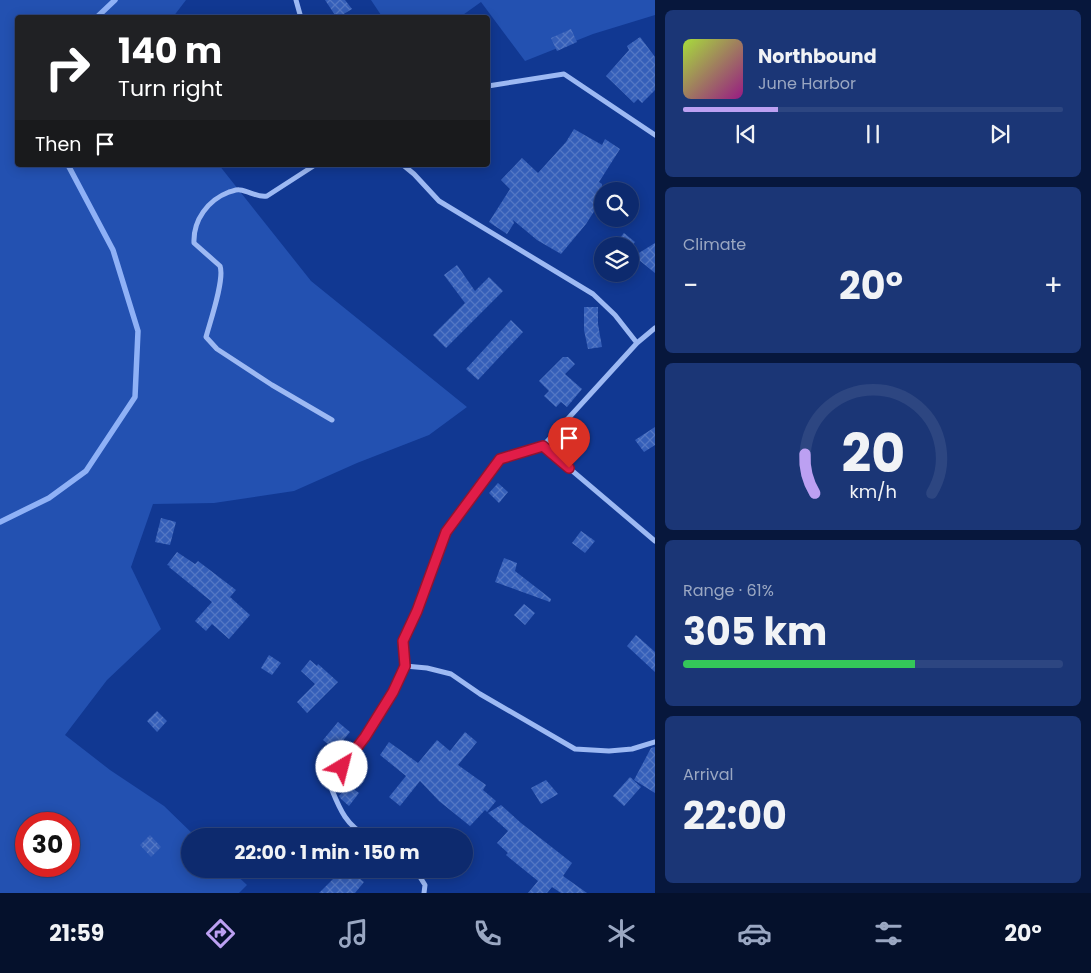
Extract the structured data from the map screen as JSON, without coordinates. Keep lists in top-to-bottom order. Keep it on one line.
{"page":{"turn":["140 m","Turn right"],"song":["Northbound","June Harbor"],"then":"Then","tile":["Climate",["Range · 61%","305 km"],["Arrival","22:00"]],"heat":["−","20°","+"],"limit":"30","trip":"22:00 · 1 min · 150 m","tabs":["21:59","20°"],"gauge":["20","km/h"]}}
